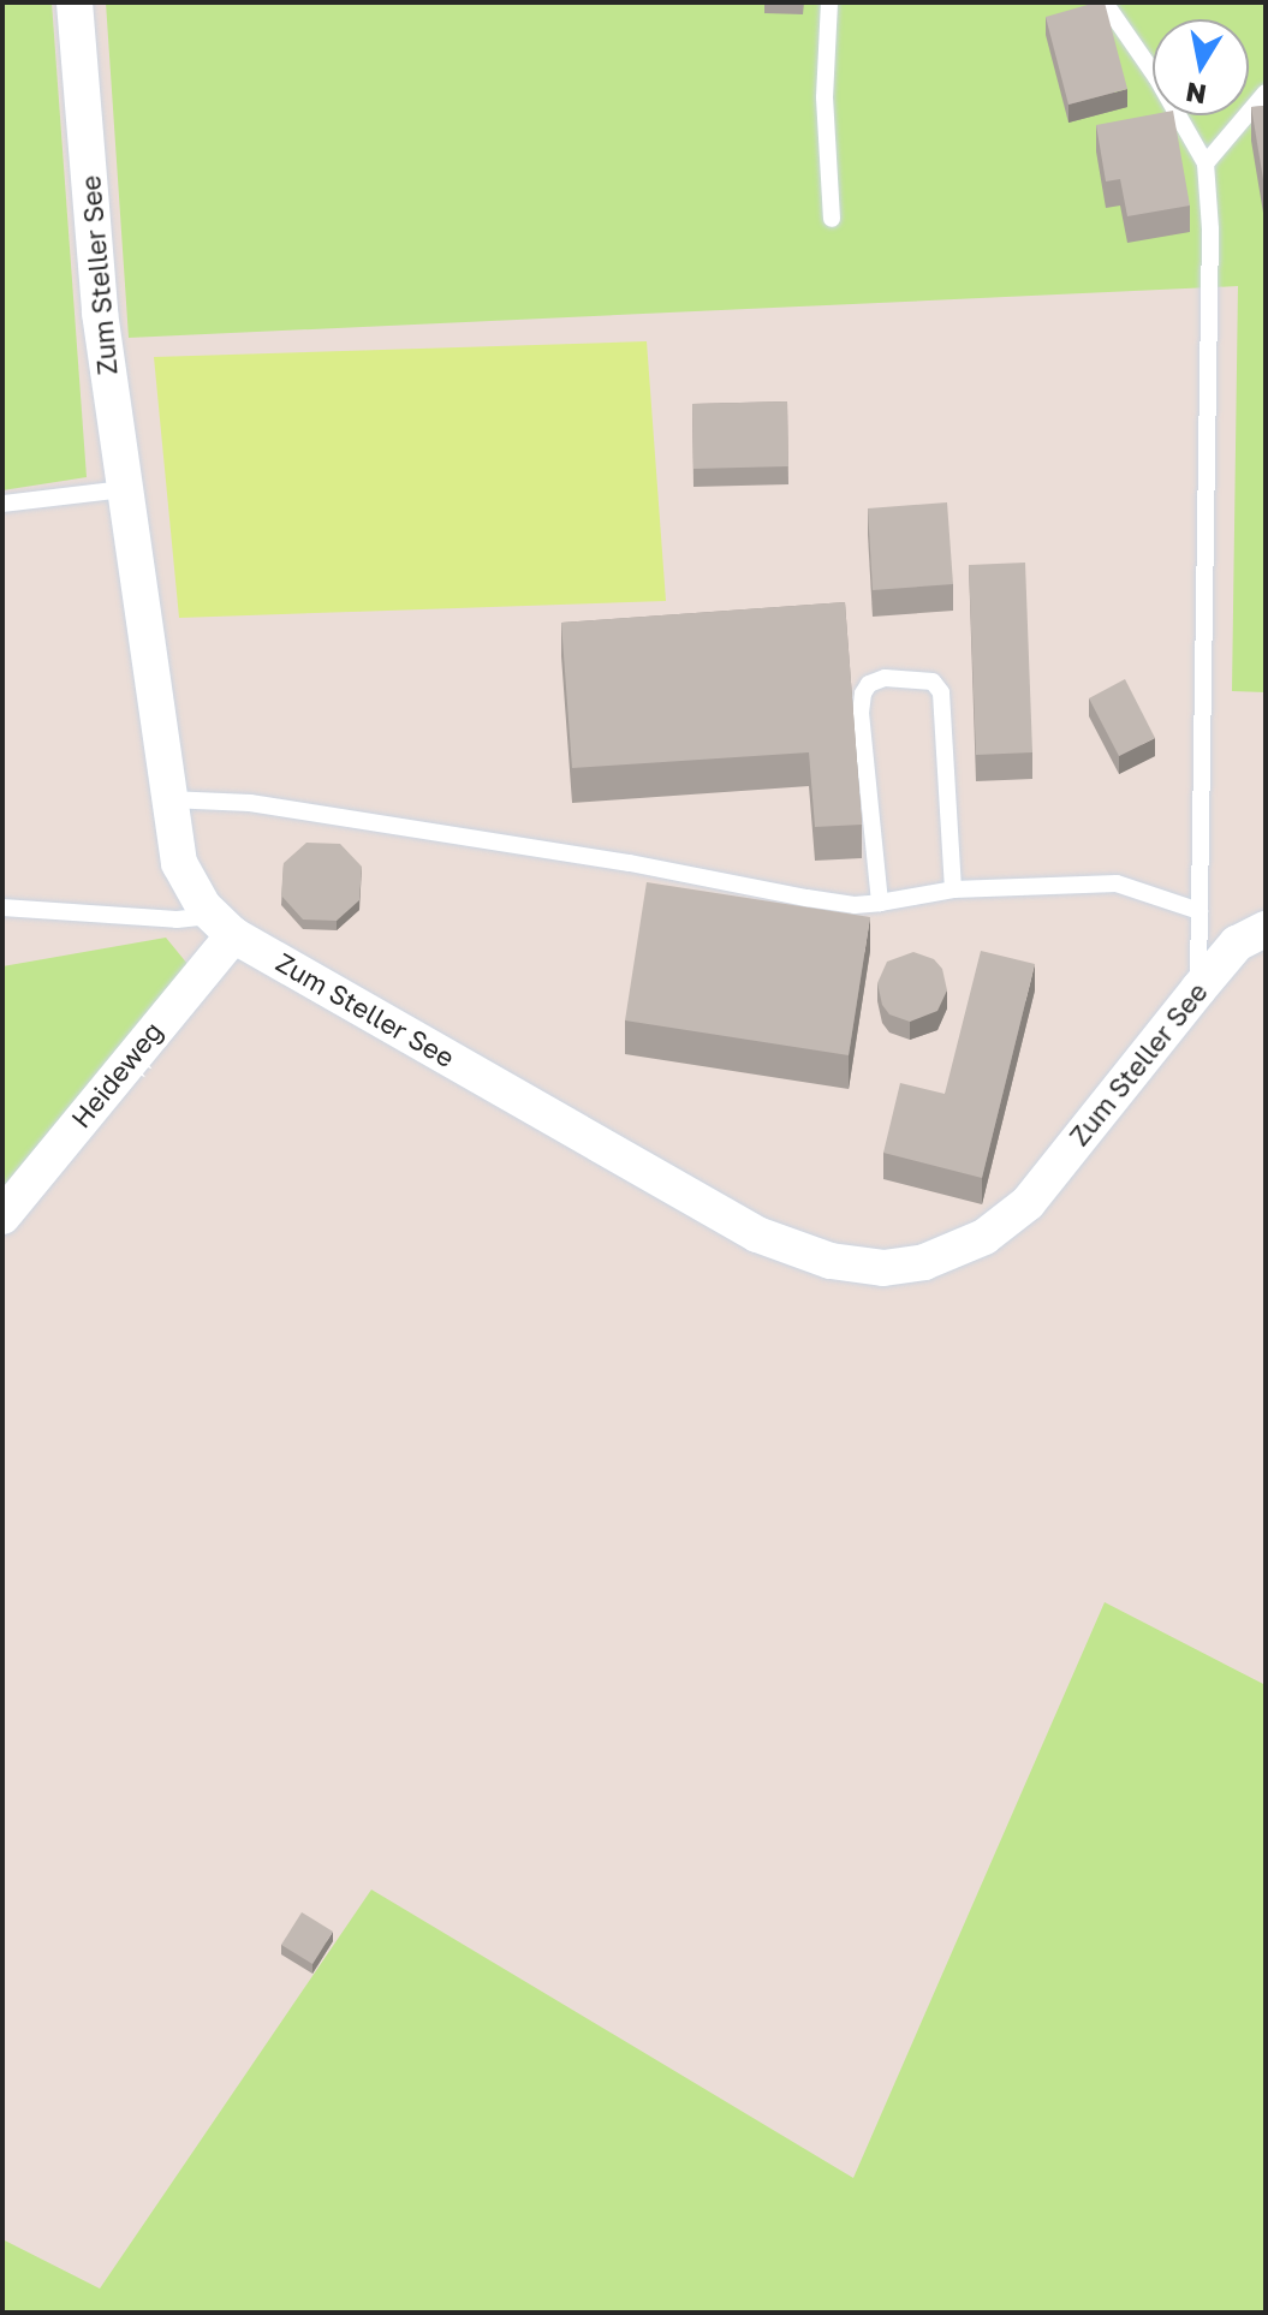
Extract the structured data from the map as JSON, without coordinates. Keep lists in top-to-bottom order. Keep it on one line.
{"streets":{"street":["Zum Steller See","Heideweg"]},"crossings":[["Zum Steller See","Heideweg"]],"north":"bottom"}
